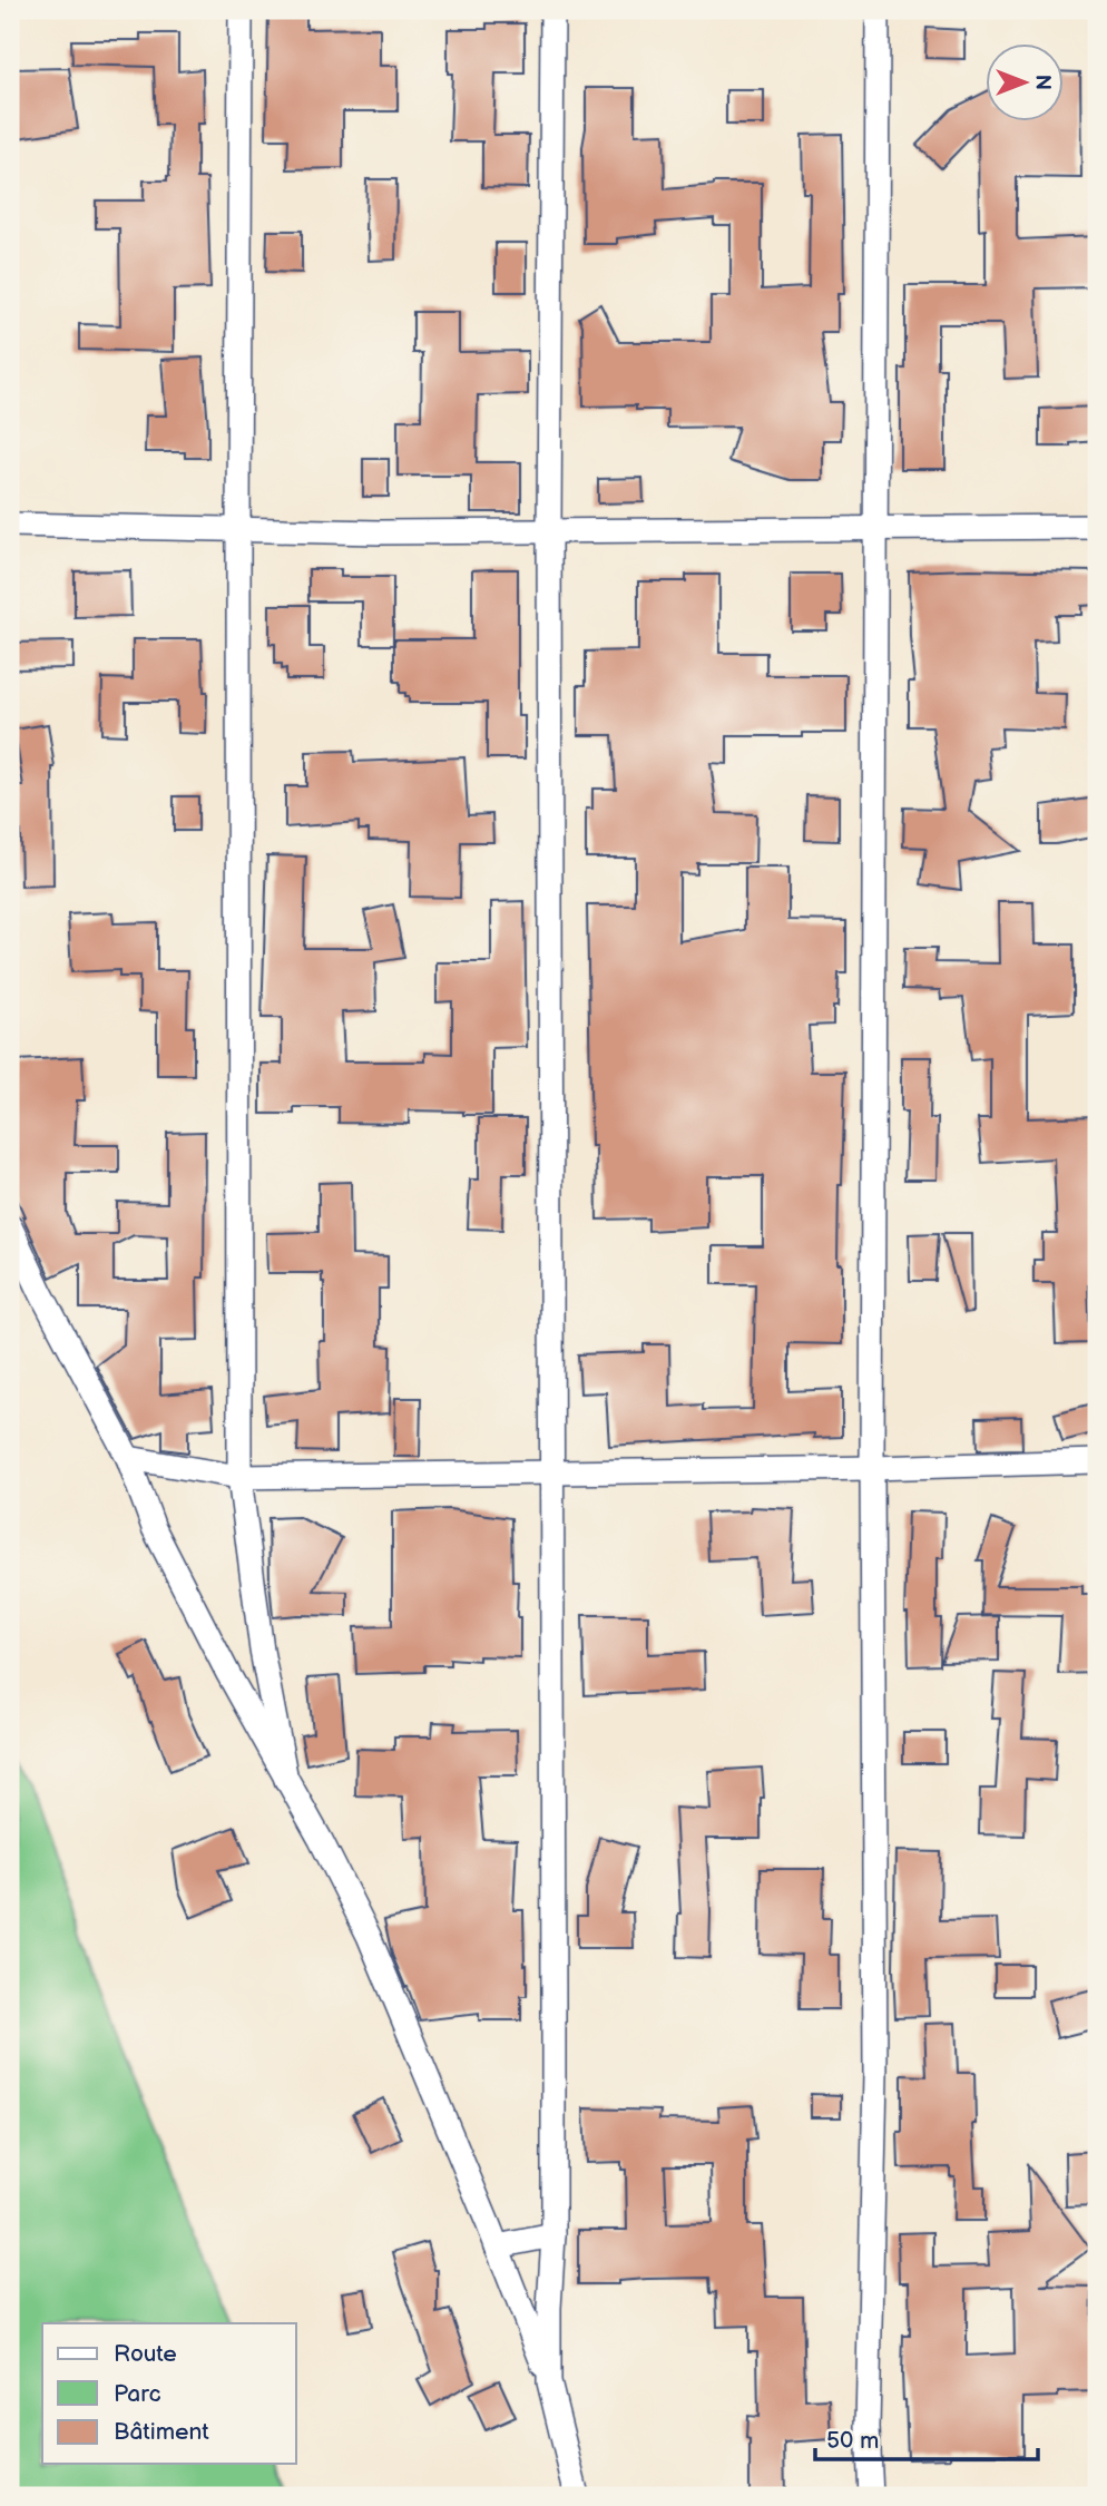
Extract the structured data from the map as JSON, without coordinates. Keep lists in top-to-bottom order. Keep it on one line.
{"legend":["Route","Parc","Bâtiment"],"scale_bar":"50 m","north":"right"}
